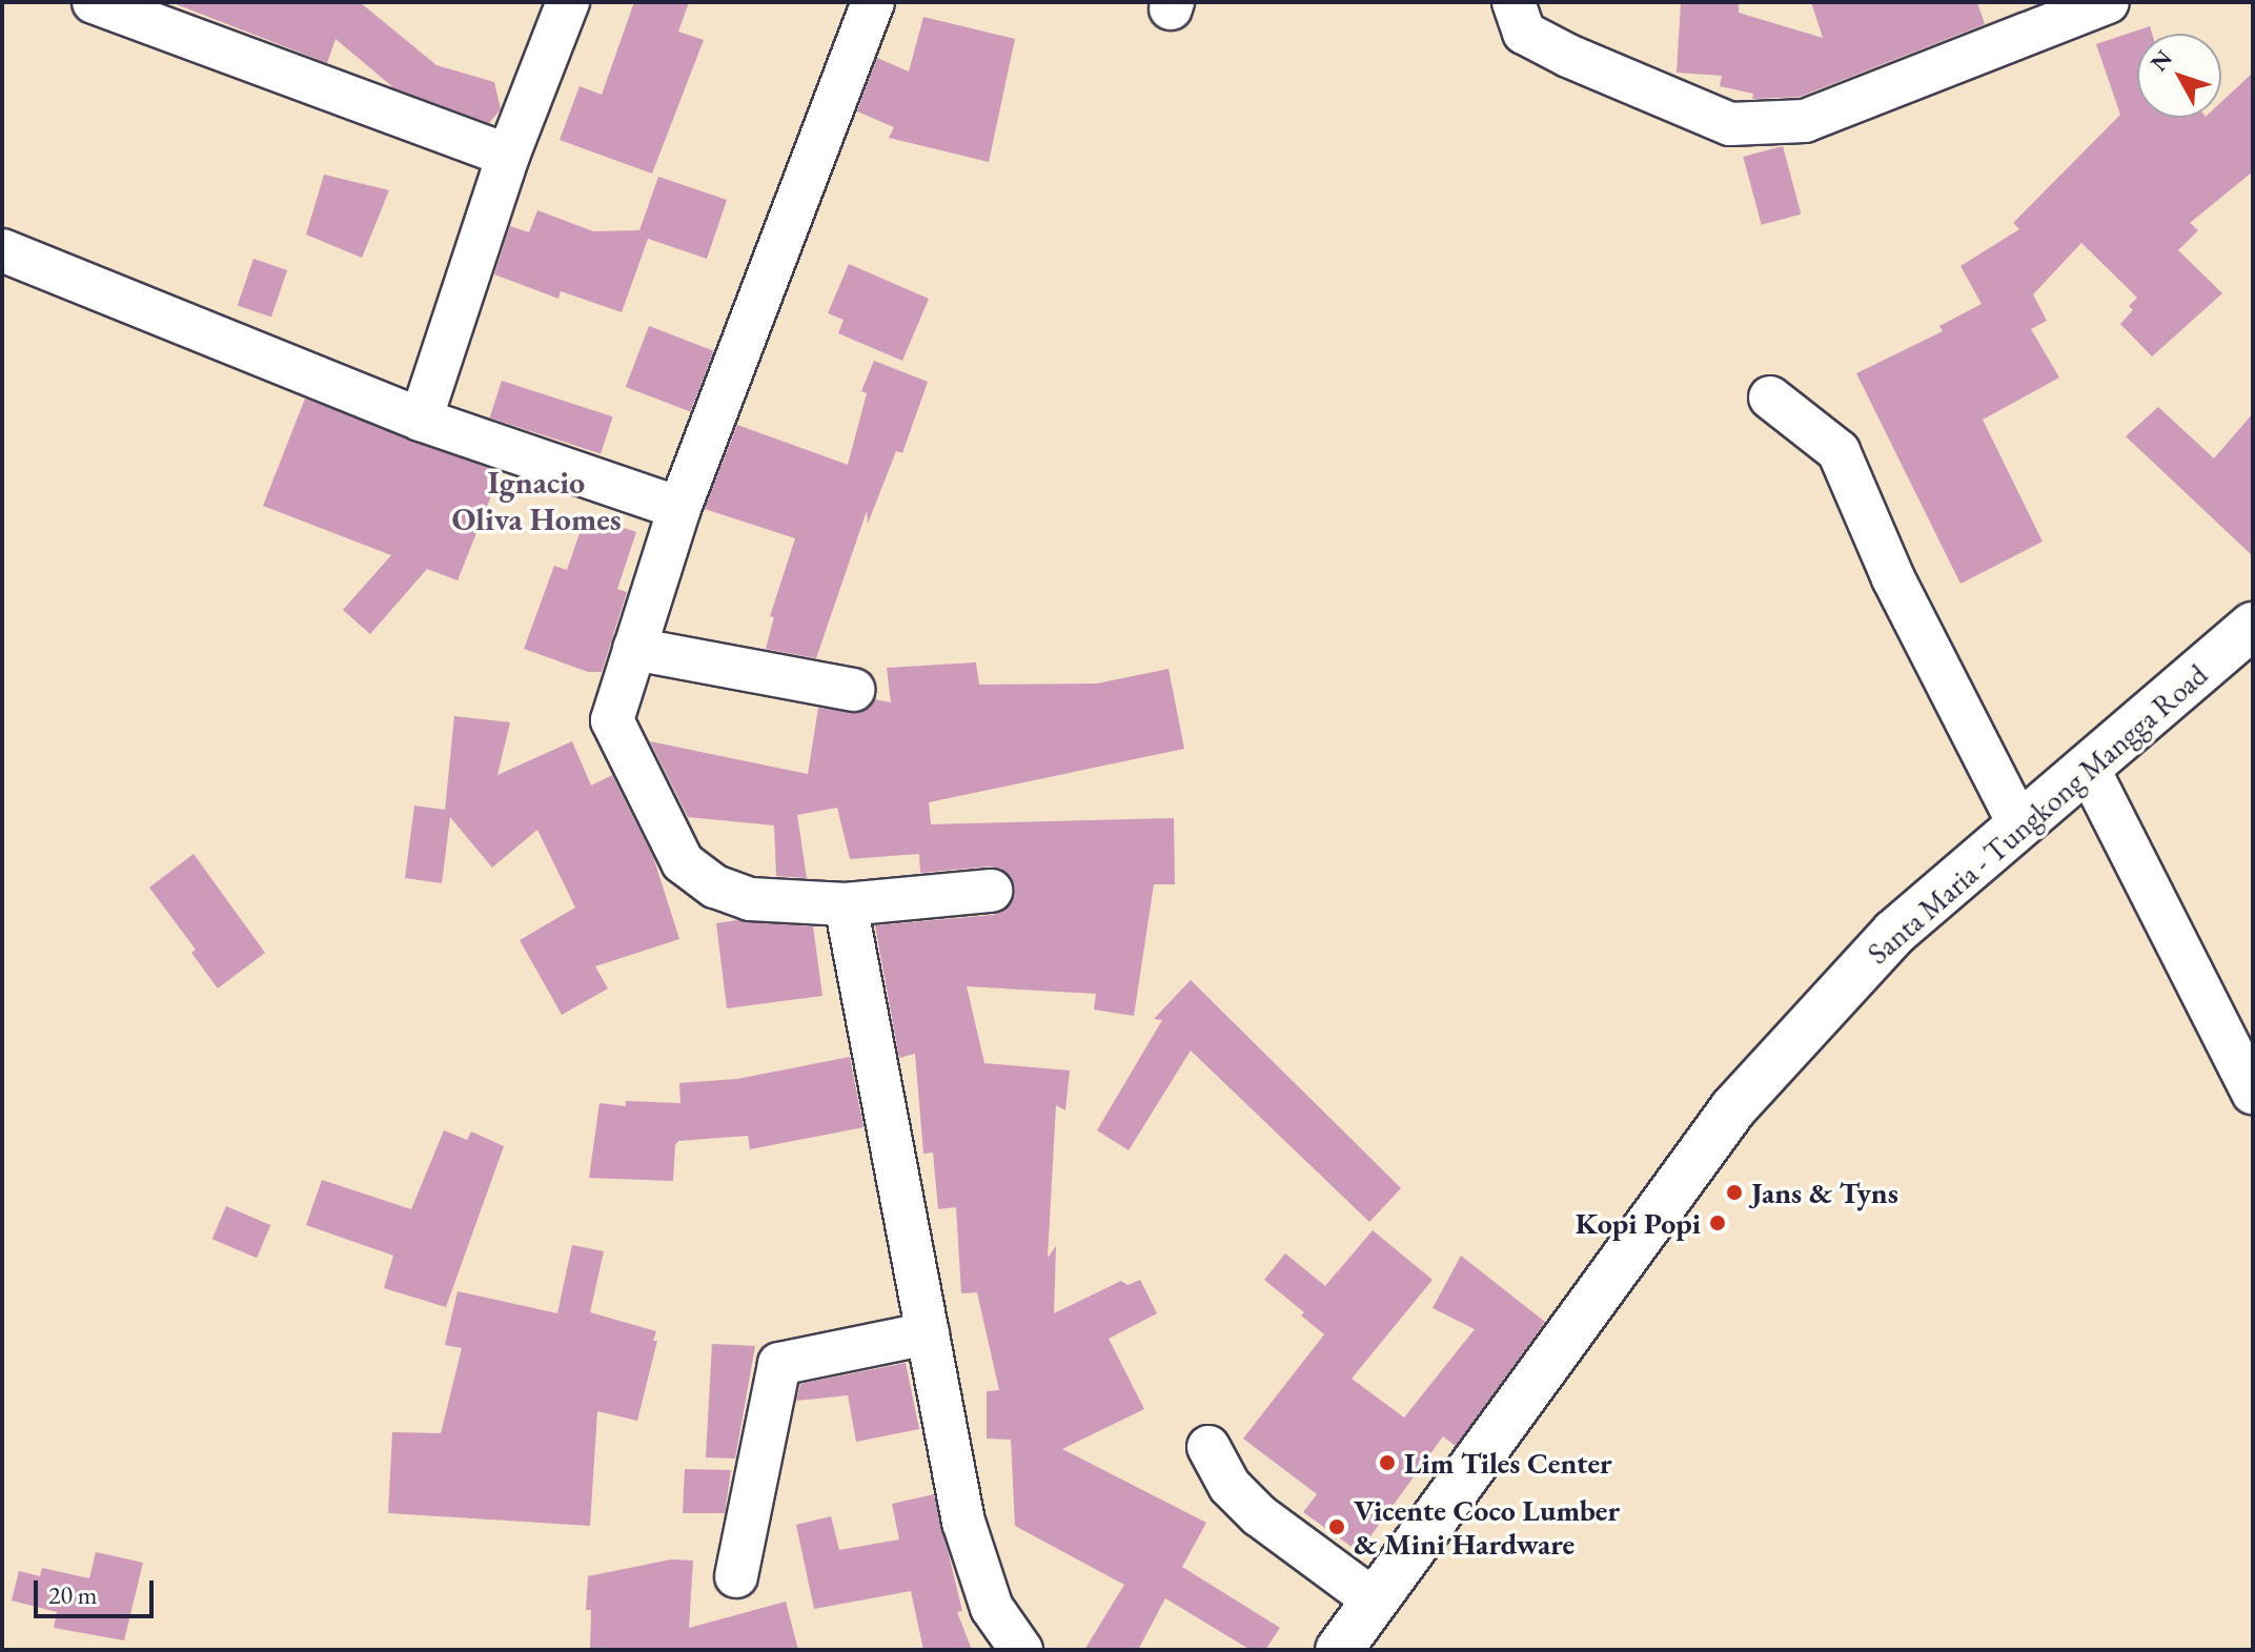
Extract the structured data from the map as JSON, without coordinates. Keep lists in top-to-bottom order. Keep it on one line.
{"streets":{"main road":["Santa Maria - Tungkong Mangga Road"]},"districts":["Ignacio Oliva Homes"],"places":["Jans & Tyns","Kopi Popi","Lim Tiles Center","Vicente Coco Lumber & Mini Hardware"],"scale_bar":"20 m","north":"top left"}
